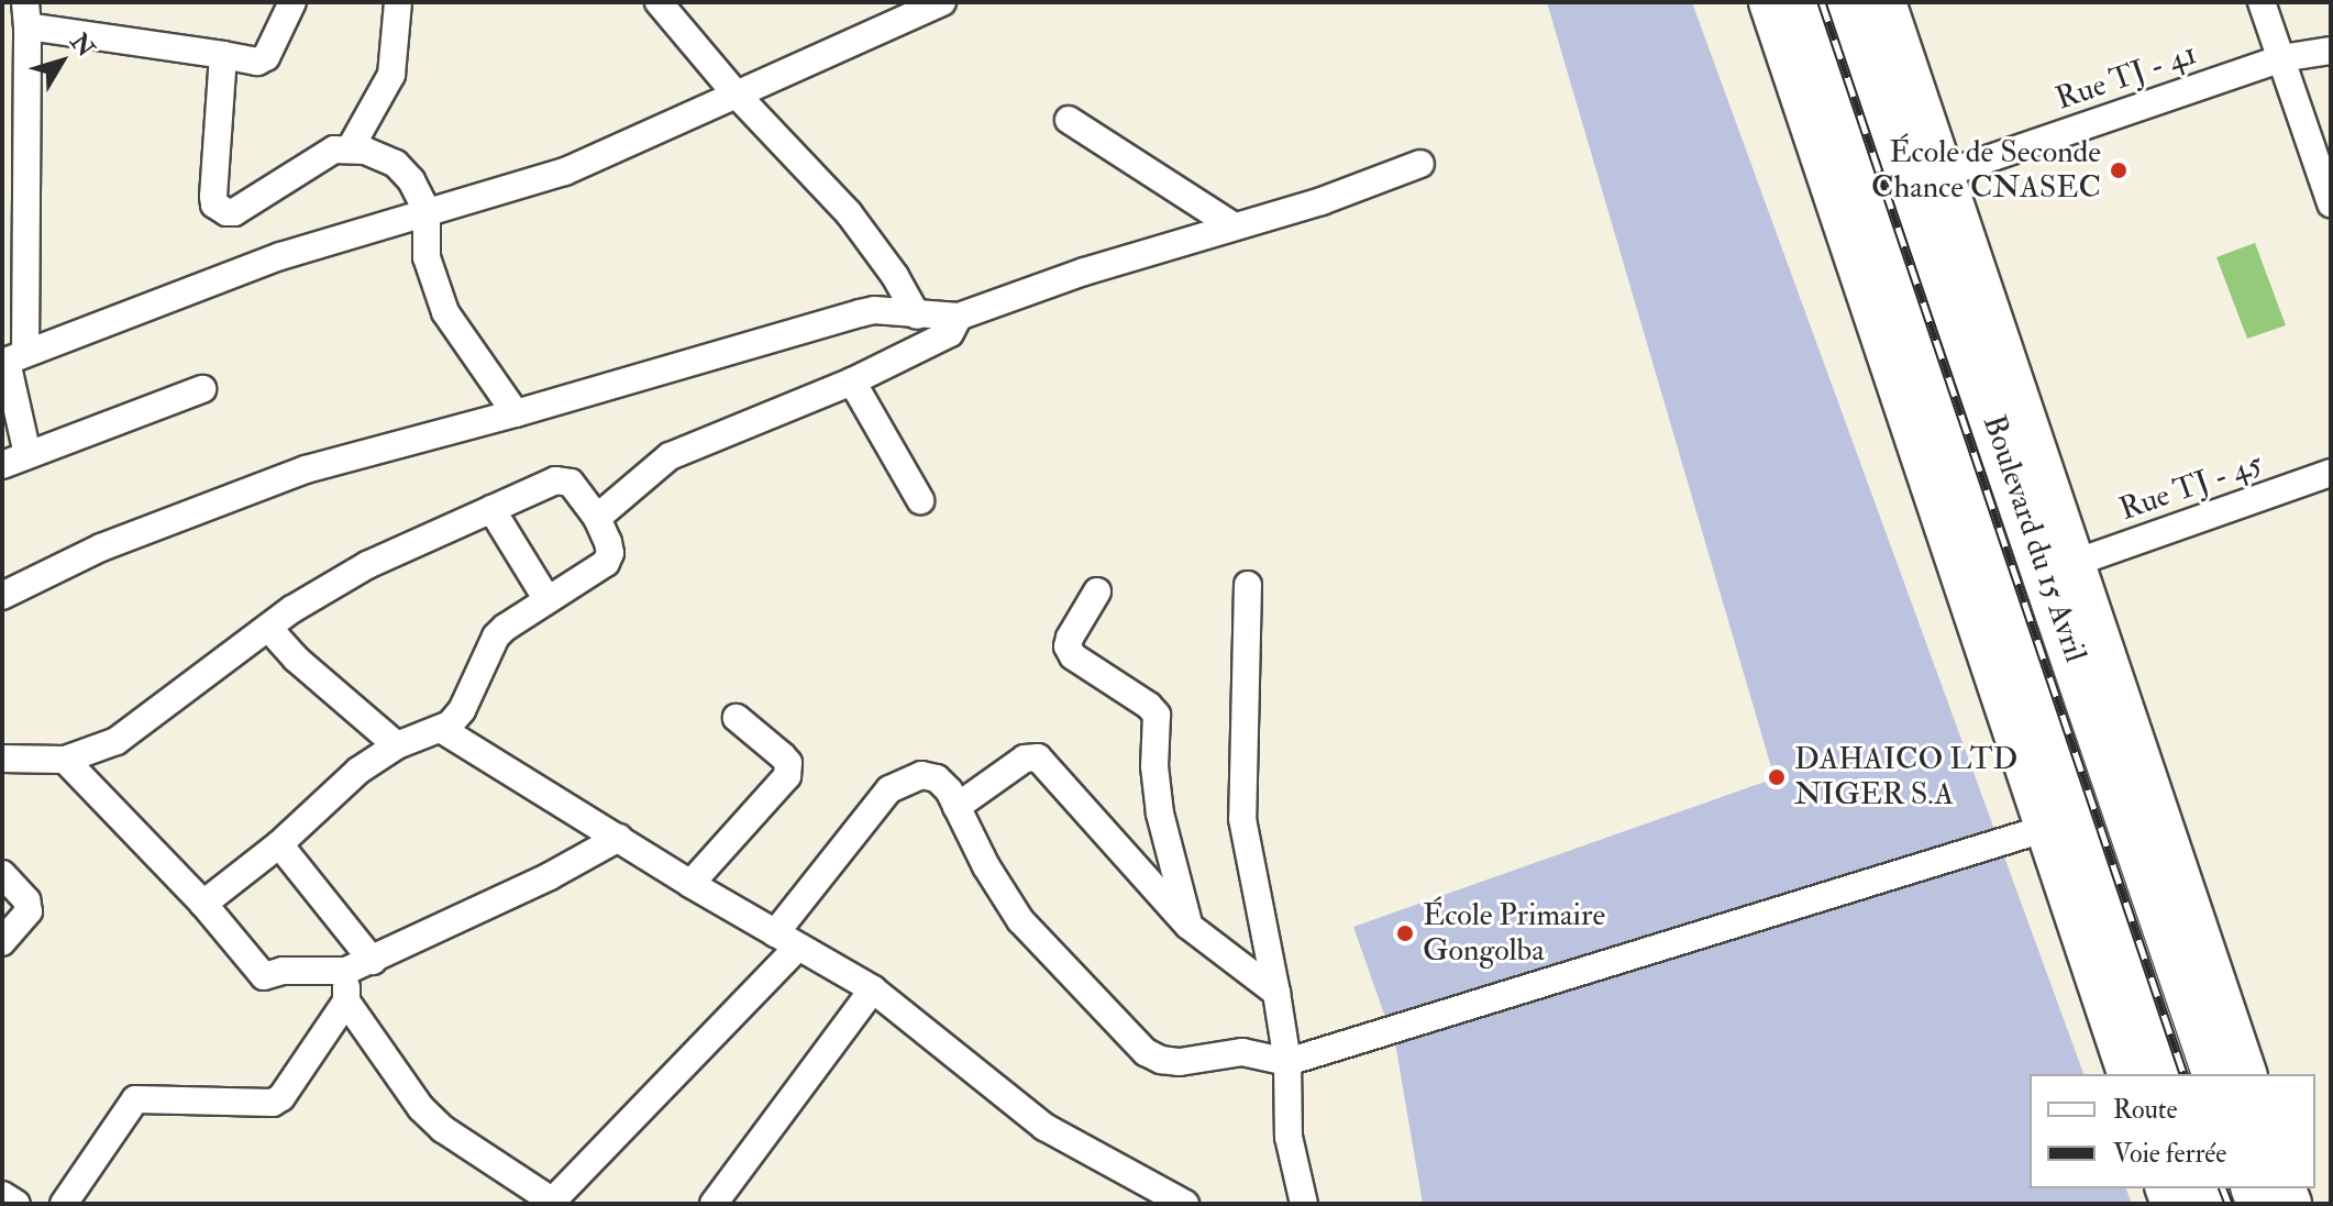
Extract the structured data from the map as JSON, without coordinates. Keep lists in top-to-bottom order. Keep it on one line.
{"streets":{"highway":["Boulevard du 15 Avril"],"street":["Rue TJ - 41","Rue TJ - 45"]},"crossings":[["Rue TJ - 41","Boulevard du 15 Avril"],["Rue TJ - 45","Boulevard du 15 Avril"]],"places":["École de Seconde Chance CNASEC","DAHAICO LTD NIGER S.A","École Primaire Gongolba"],"legend":["Route","Voie ferrée"],"north":"top right"}
